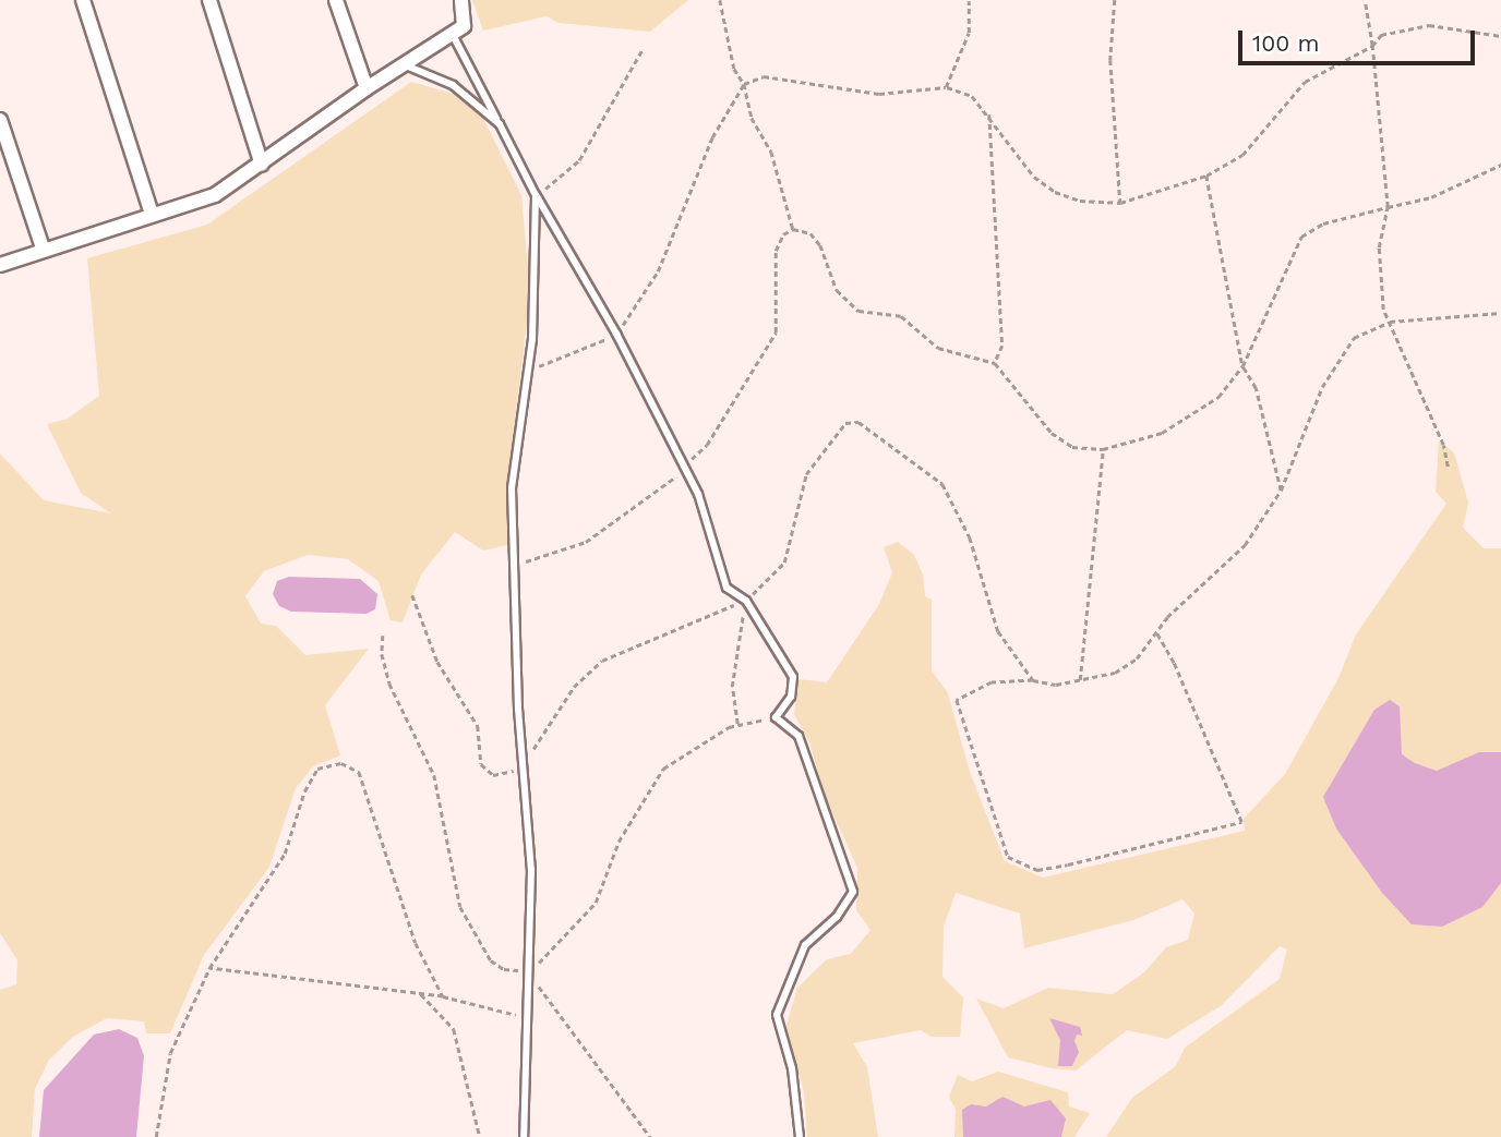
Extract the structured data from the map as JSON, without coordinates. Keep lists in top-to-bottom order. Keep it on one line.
{"scale_bar":"100 m"}
